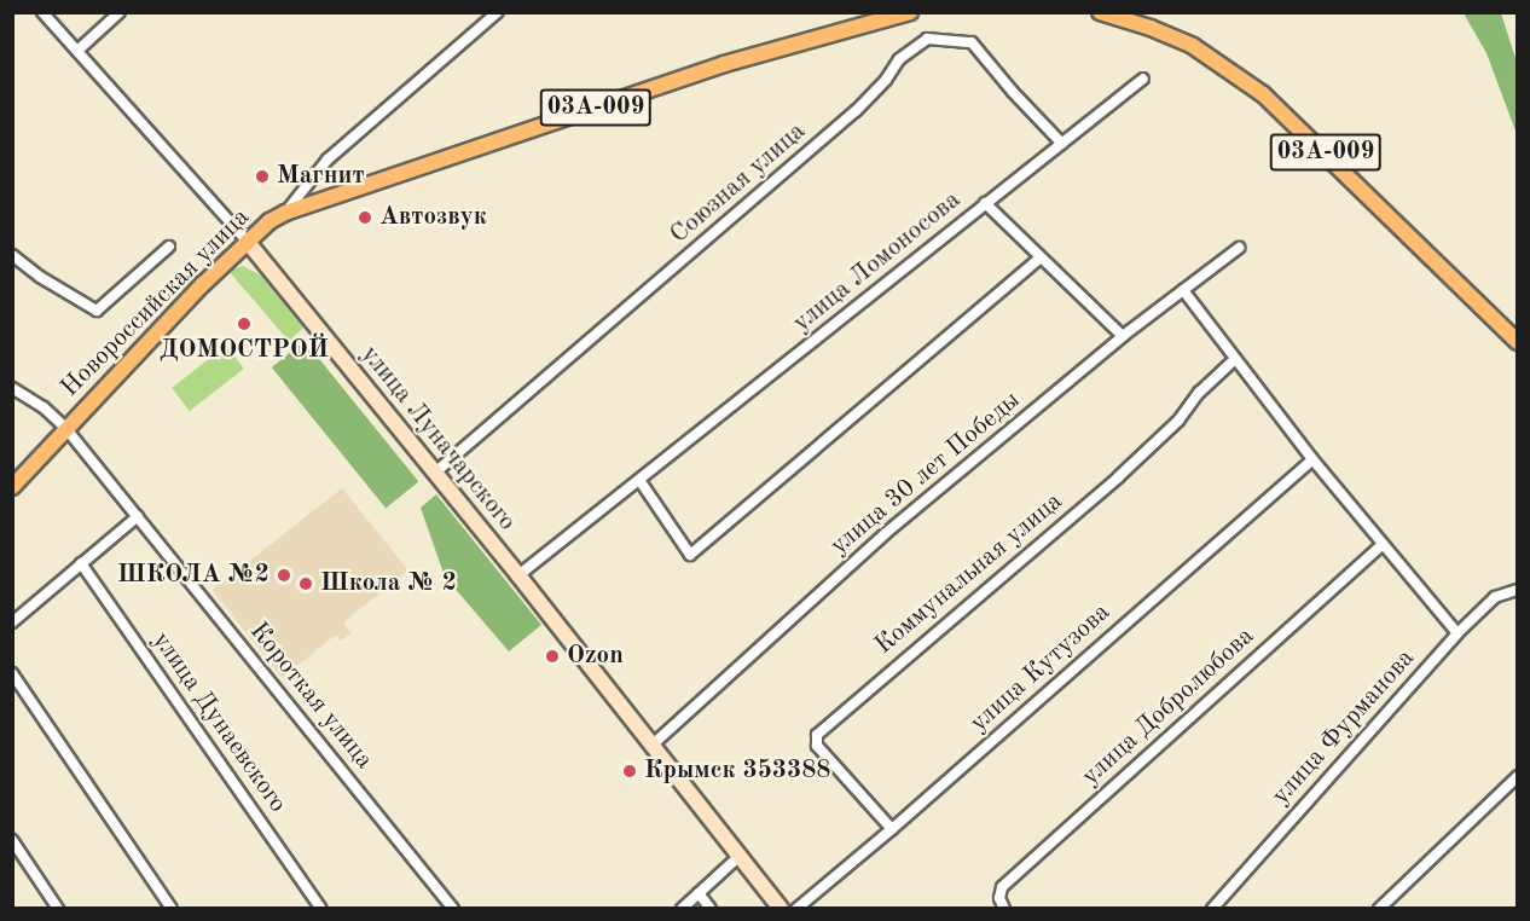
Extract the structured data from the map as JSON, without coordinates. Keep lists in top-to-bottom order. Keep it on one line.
{"streets":{"main road":["03А-009","Новороссийская улица","улица Луначарского"],"street":["Союзная улица","улица Ломоносова","улица 30 лет Победы","Коммунальная улица","улица Кутузова","Короткая улица","улица Добролюбова","улица Дунаевского","улица Фурманова"]},"crossings":[["03А-009","Новороссийская улица"],["Союзная улица","улица Ломоносова"],["Союзная улица","улица Луначарского"],["улица Ломоносова","улица Луначарского"],["Новороссийская улица","улица Луначарского"],["Новороссийская улица","Короткая улица"],["улица Луначарского","улица 30 лет Победы"],["Коммунальная улица","улица Кутузова"]],"places":["Магнит","Автозвук","ДОМОСТРОЙ","ШКОЛА №2","Школа № 2","Ozon","Крымск 353388"]}
